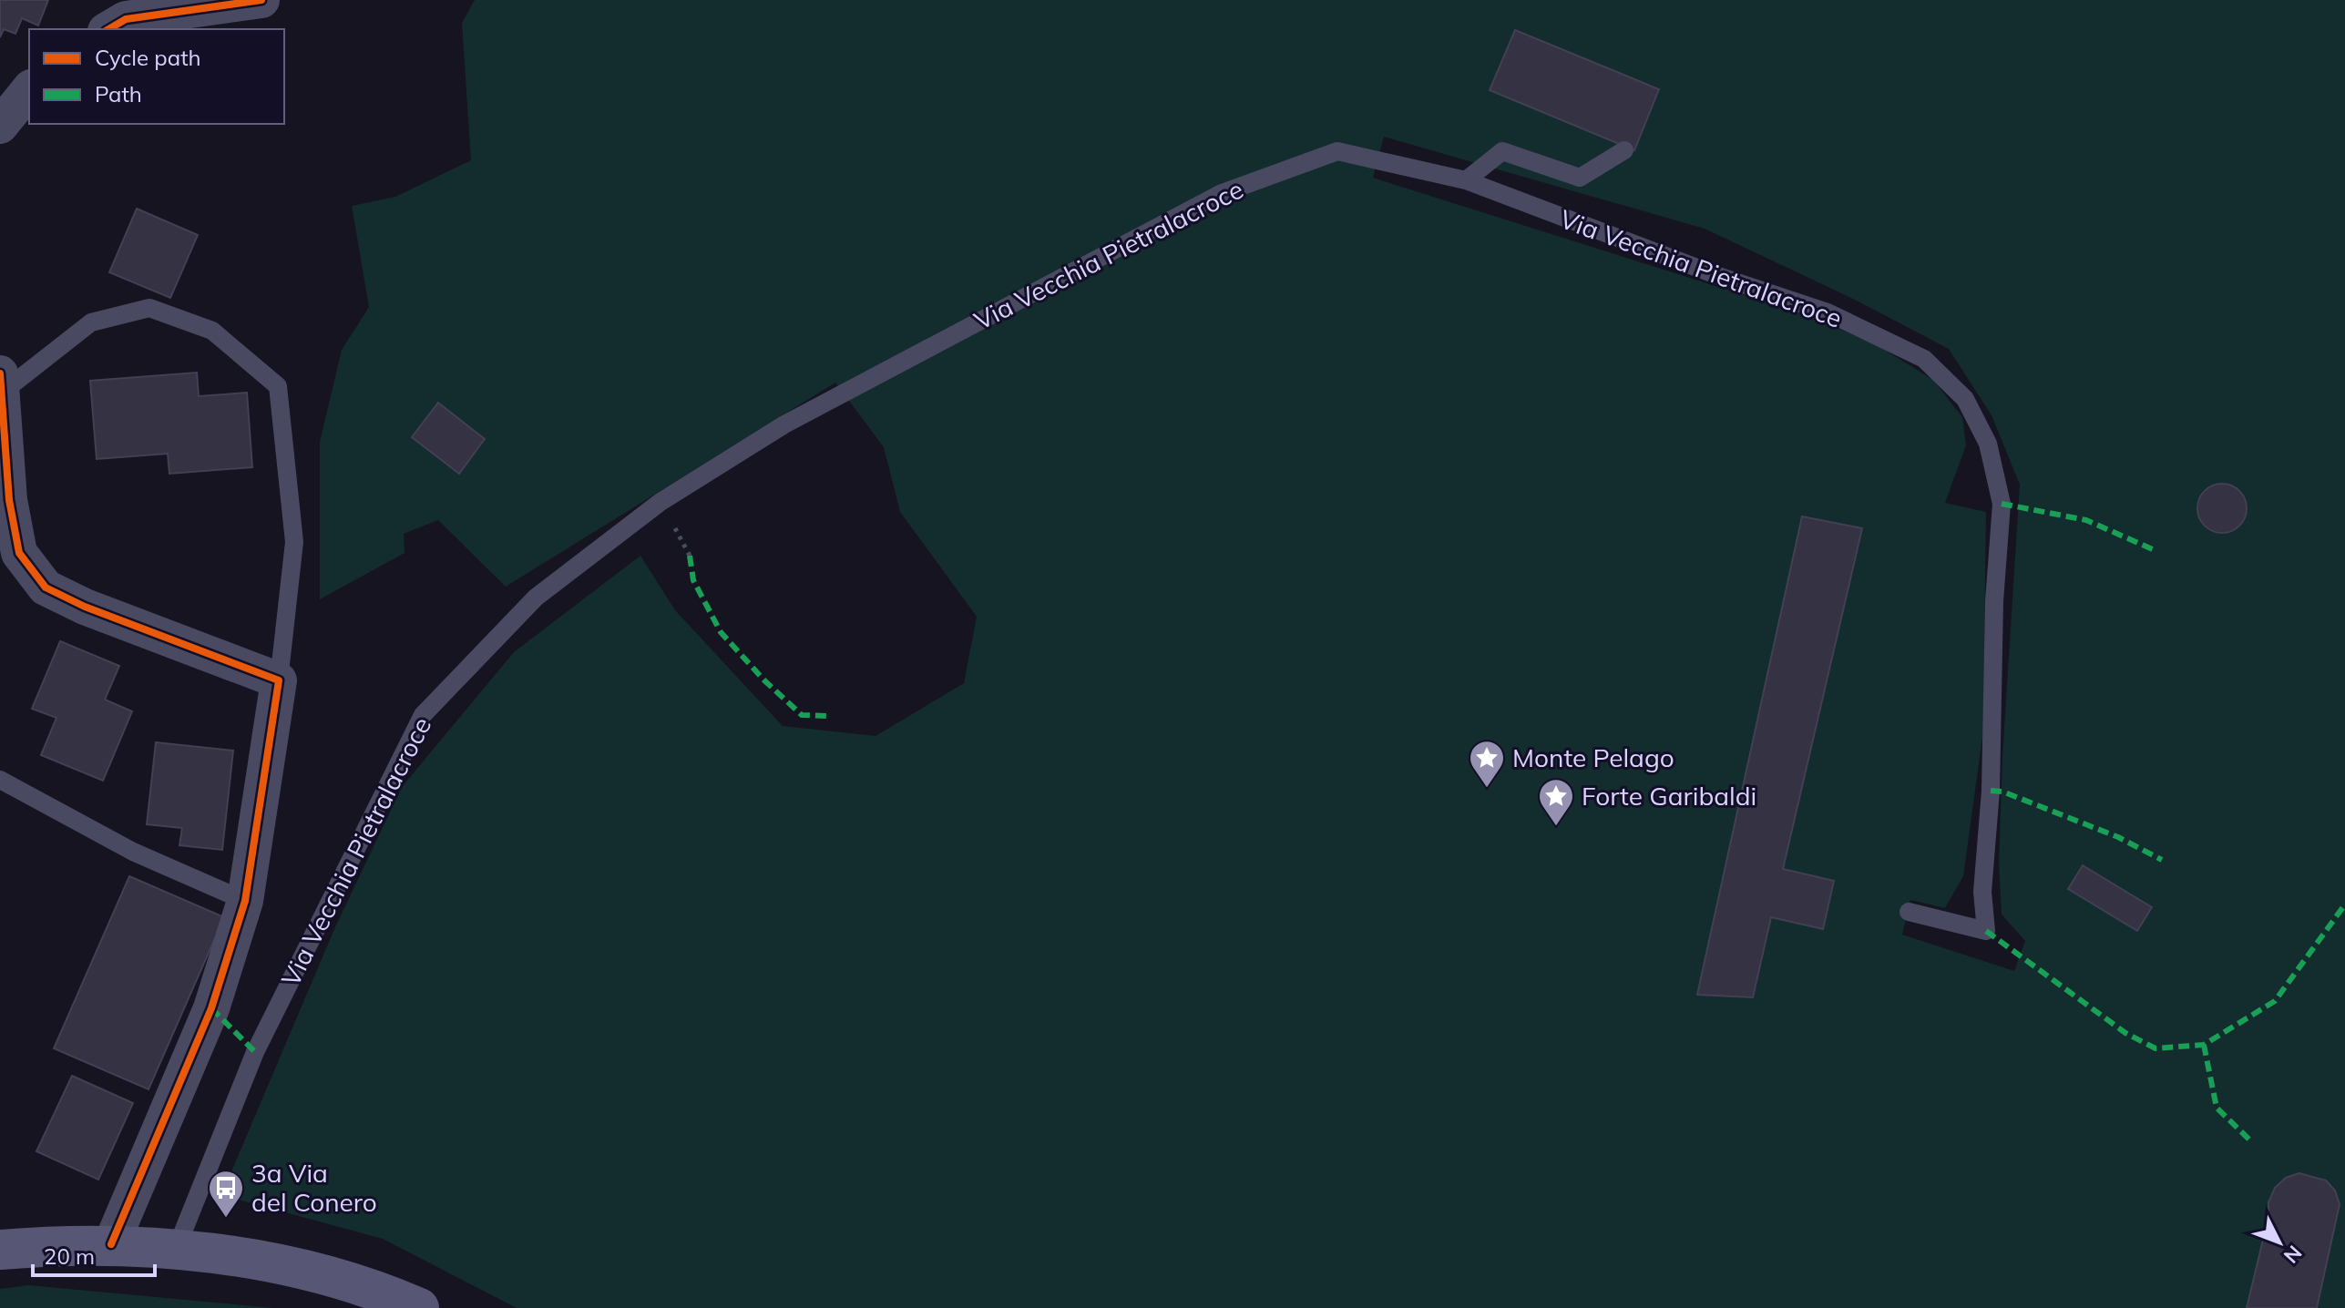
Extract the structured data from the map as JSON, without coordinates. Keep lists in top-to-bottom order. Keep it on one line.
{"streets":{"lane":["Via Vecchia Pietralacroce"]},"places":{"place":["Monte Pelago","Forte Garibaldi"],"bus stop":["3a Via del Conero"]},"legend":["Cycle path","Path"],"scale_bar":"20 m","north":"bottom right"}
